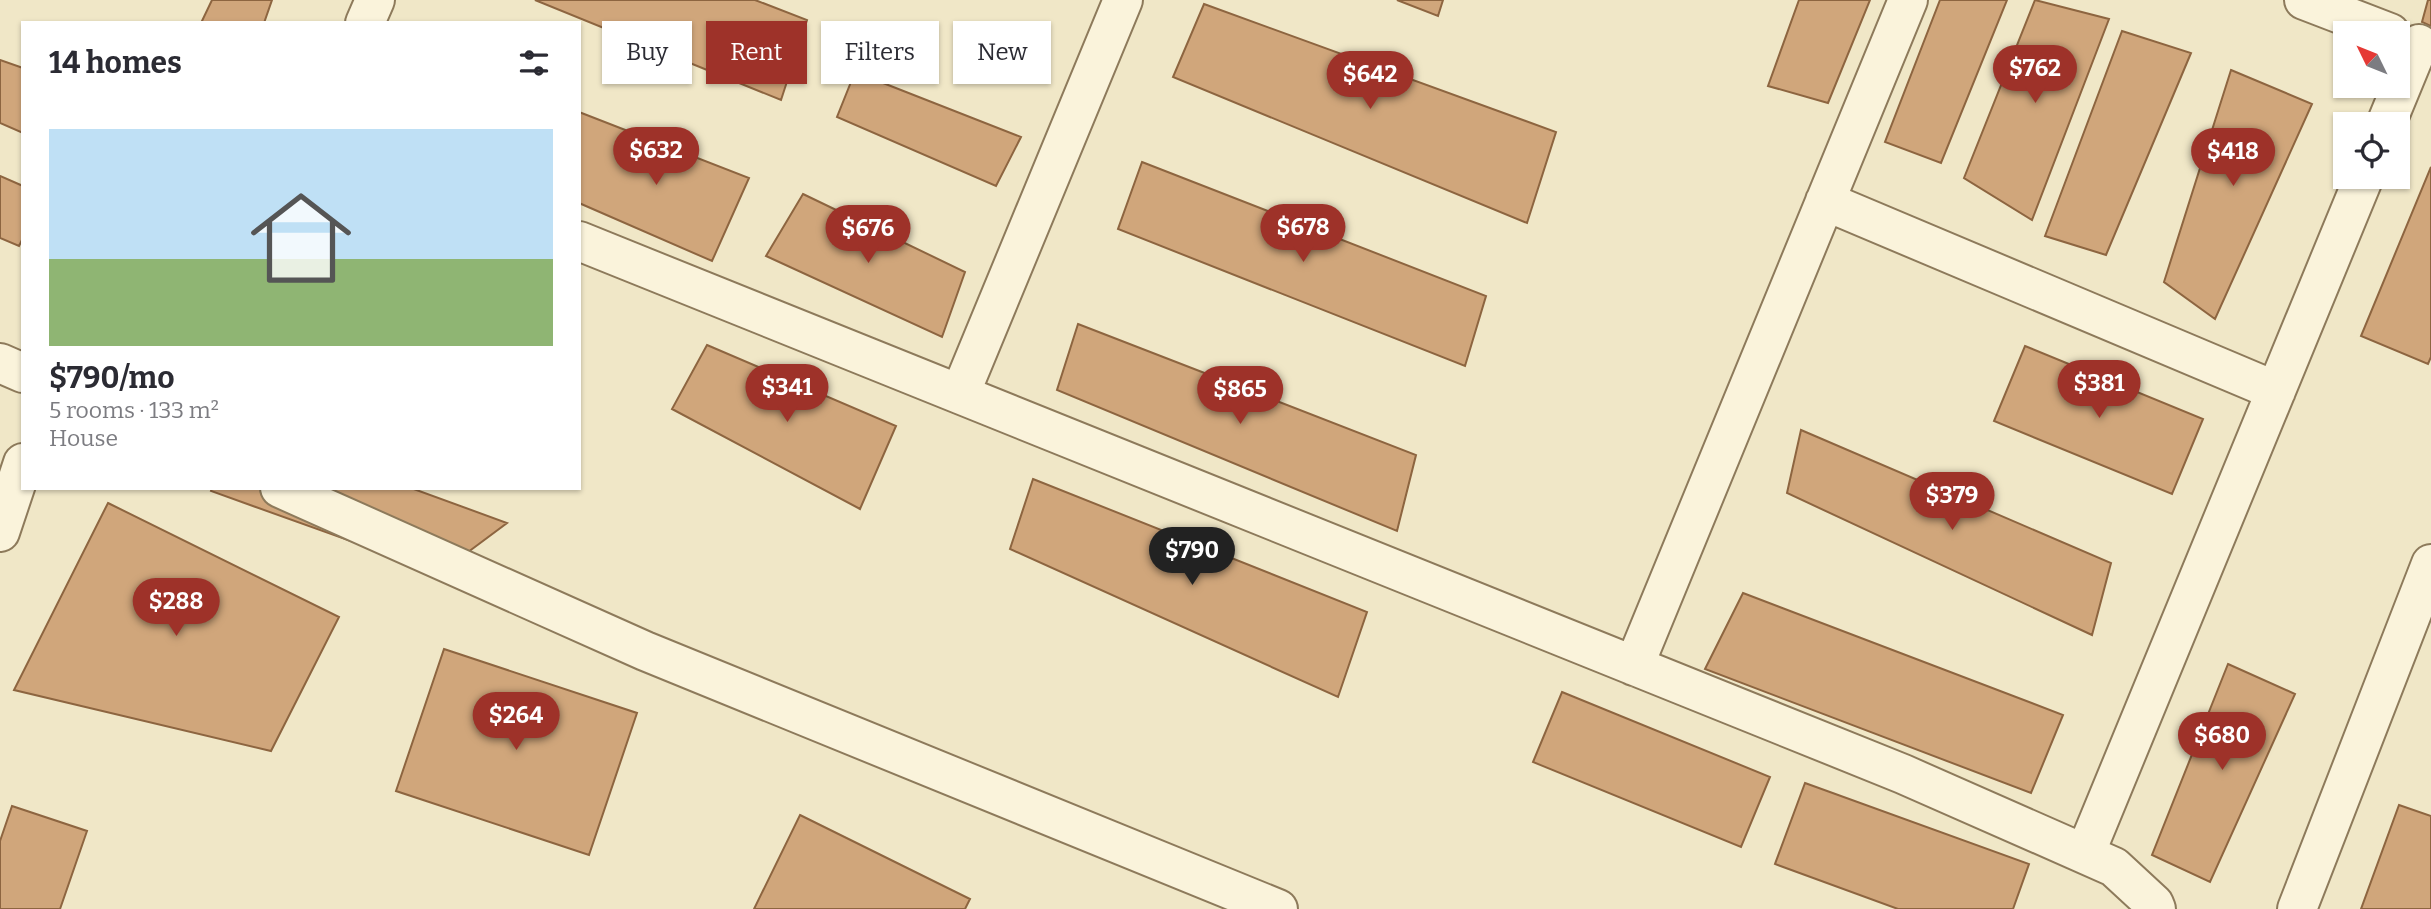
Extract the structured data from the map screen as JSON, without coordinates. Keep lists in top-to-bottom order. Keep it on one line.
{"north":"top left","page":{"chip":["Buy","Rent","Filters","New"],"heading":"14 homes","price":["$762","$642","$632","$418","$678","$676","$381","$341","$865","$379","$790","$288","$264","$680"],"list":[{"name":"$790/mo","note":"5 rooms · 133 m² · House"}]}}
